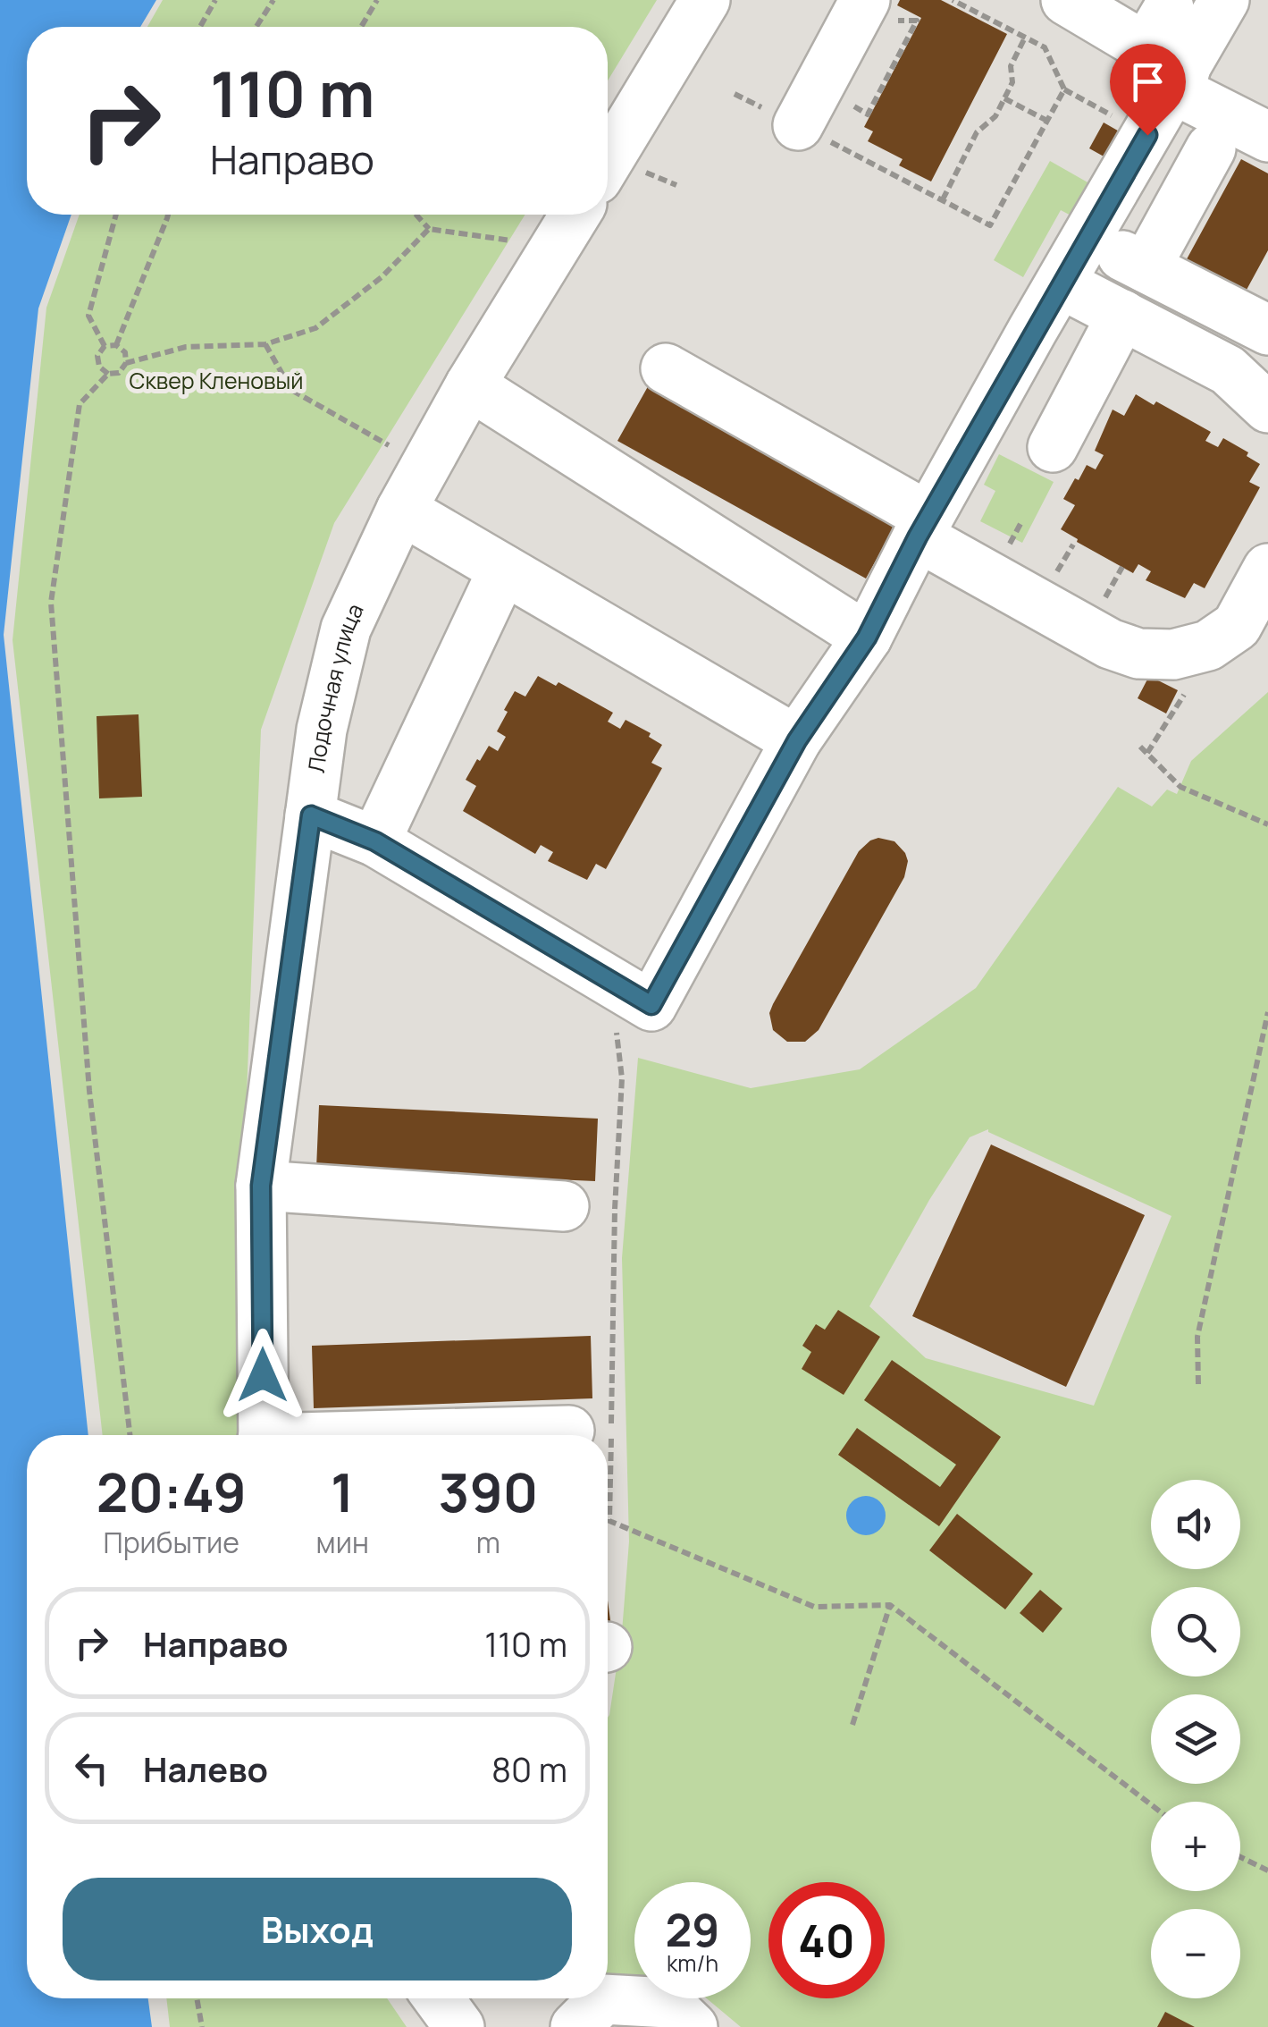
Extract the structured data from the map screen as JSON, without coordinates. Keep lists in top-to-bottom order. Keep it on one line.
{"streets":{"street":["Лодочная улица"]},"parks":["Сквер Кленовый"],"page":{"turn":["110 m","Направо"],"eta":["20:49","Прибытие","1","мин","390","m"],"map_buttons":["+","−"],"list":[{"name":"Направо","value":"110 m"},{"name":"Налево","value":"80 m"}],"buttons":"Выход","speed":"29 km/h","limit":"40"}}
